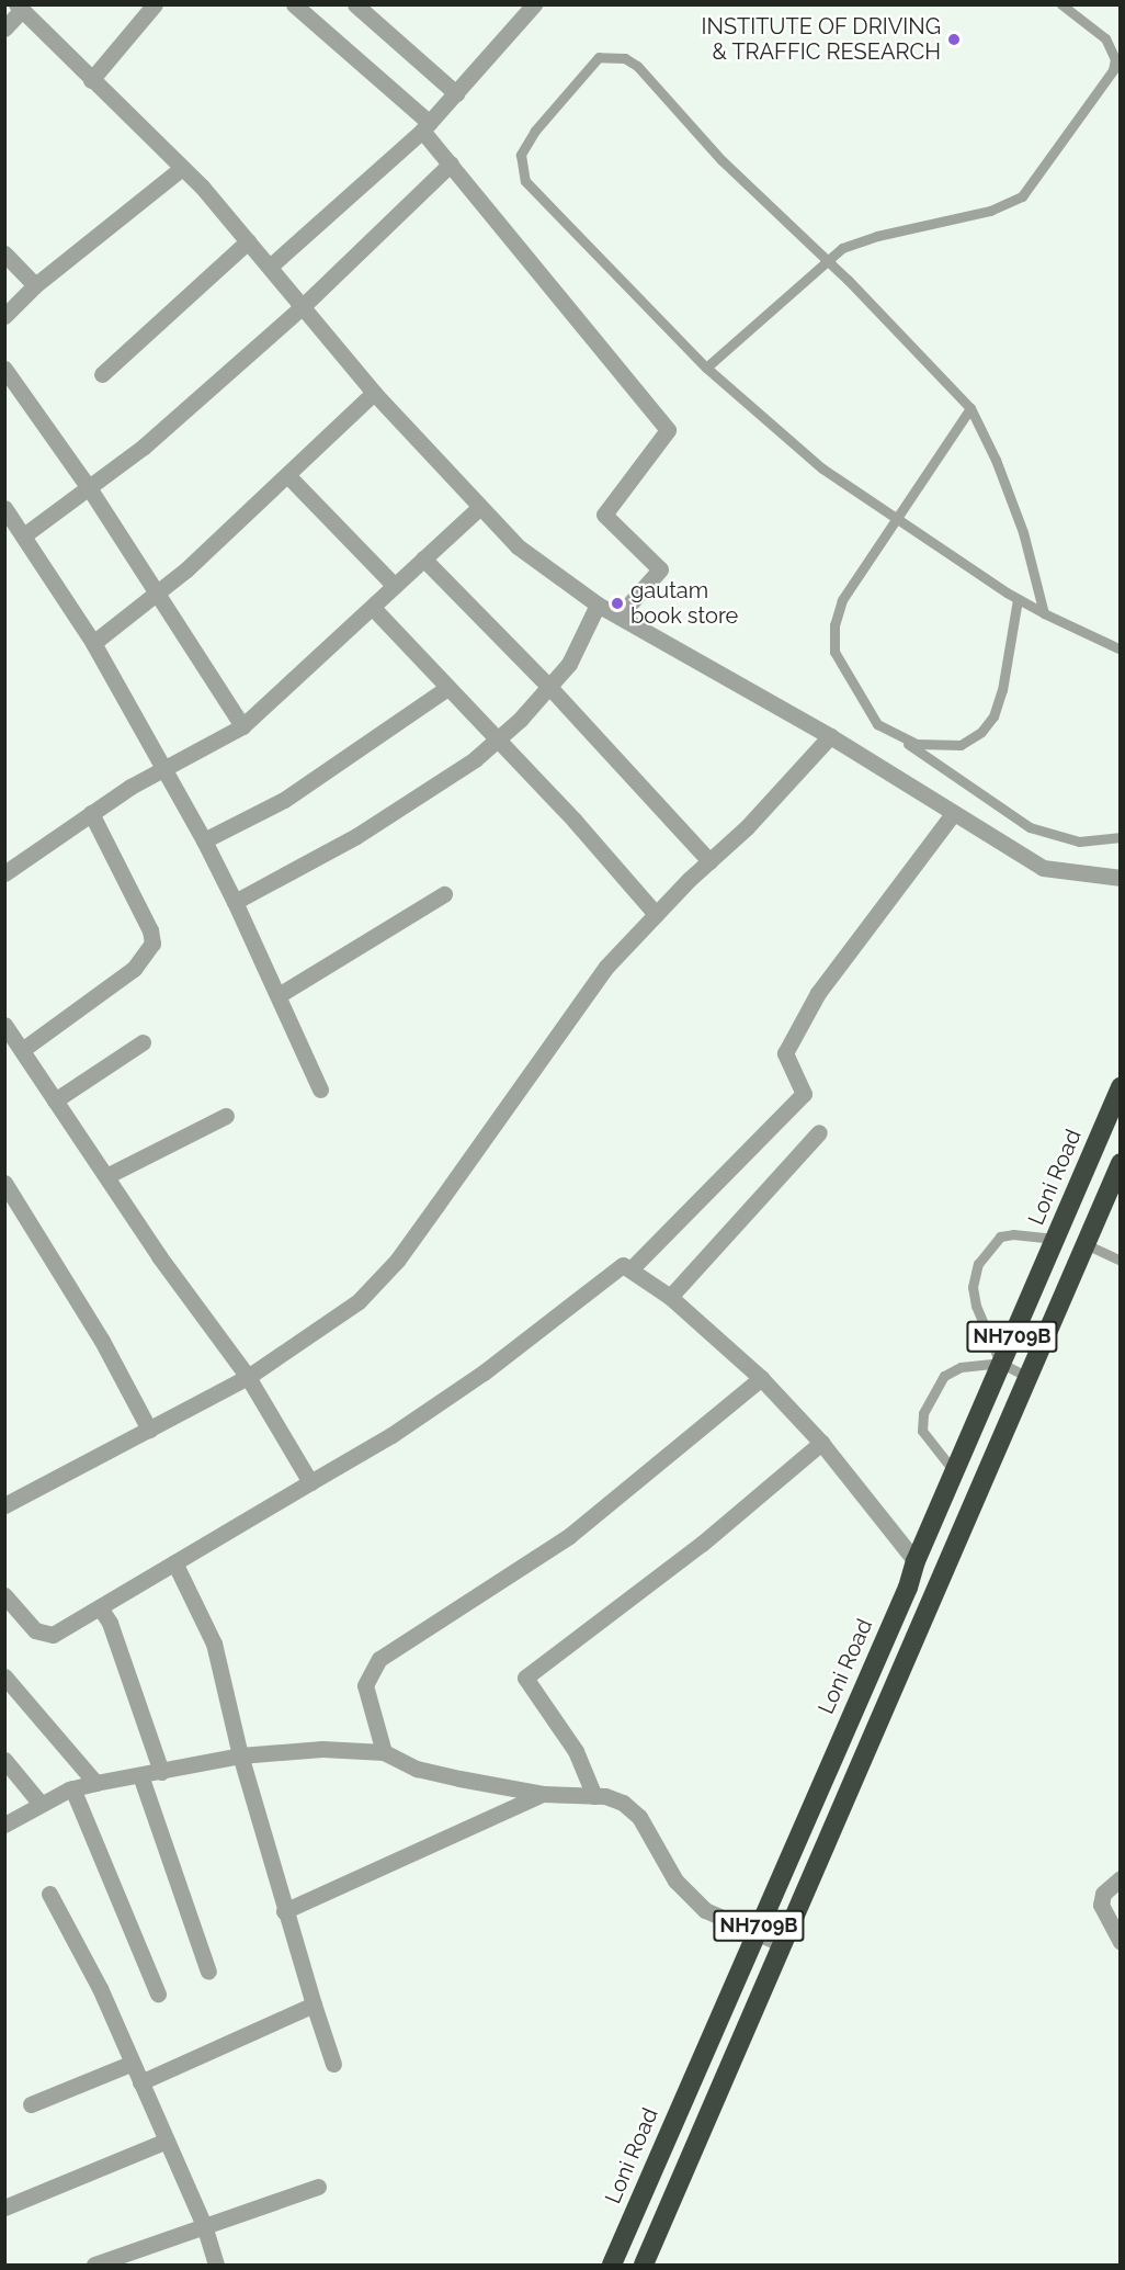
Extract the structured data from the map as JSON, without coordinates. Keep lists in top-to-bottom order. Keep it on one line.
{"streets":{"highway":["Loni Road","NH709B"]},"places":["INSTITUTE OF DRIVING & TRAFFIC RESEARCH","gautam book store"]}
